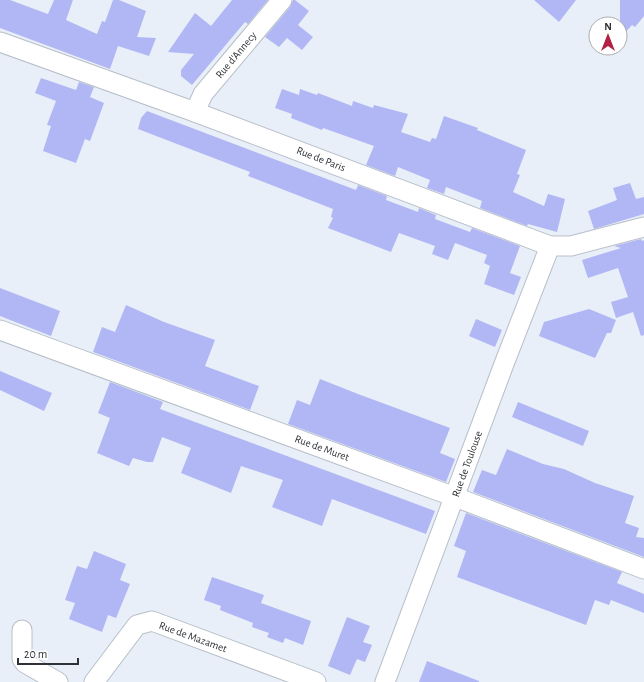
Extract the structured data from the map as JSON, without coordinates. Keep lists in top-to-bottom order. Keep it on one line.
{"streets":{"street":["Rue d'Annecy","Rue de Paris","Rue de Muret","Rue de Toulouse","Rue de Mazamet"]},"crossings":[["Rue d'Annecy","Rue de Paris"],["Rue de Paris","Rue de Toulouse"],["Rue de Muret","Rue de Toulouse"]],"scale_bar":"20 m","north":"top"}
